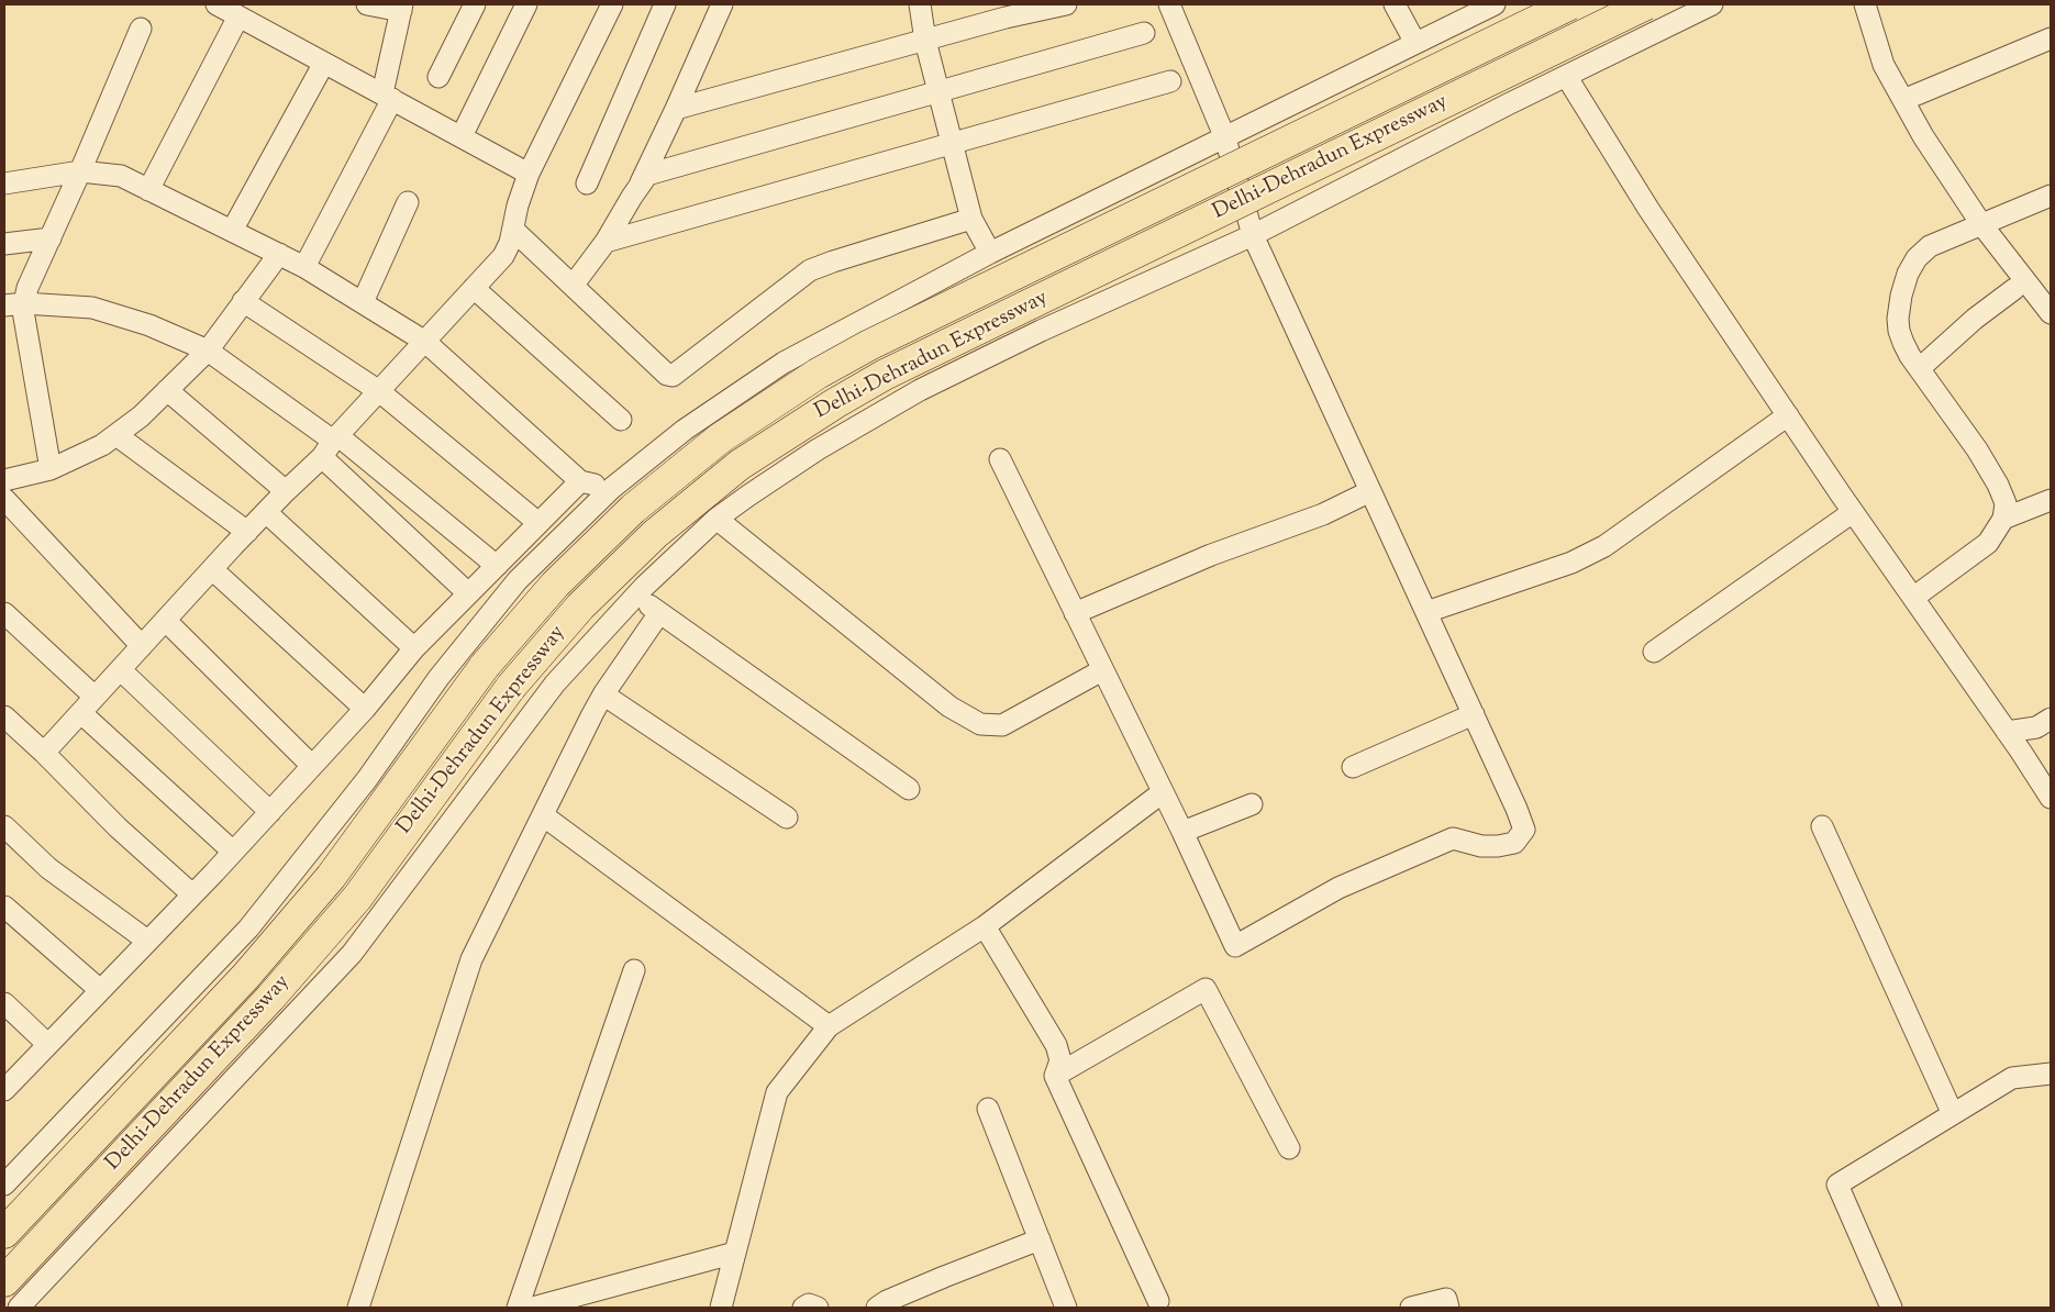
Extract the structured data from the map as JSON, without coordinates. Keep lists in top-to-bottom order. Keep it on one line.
{"streets":{"highway":["Delhi-Dehradun Expressway"]}}
